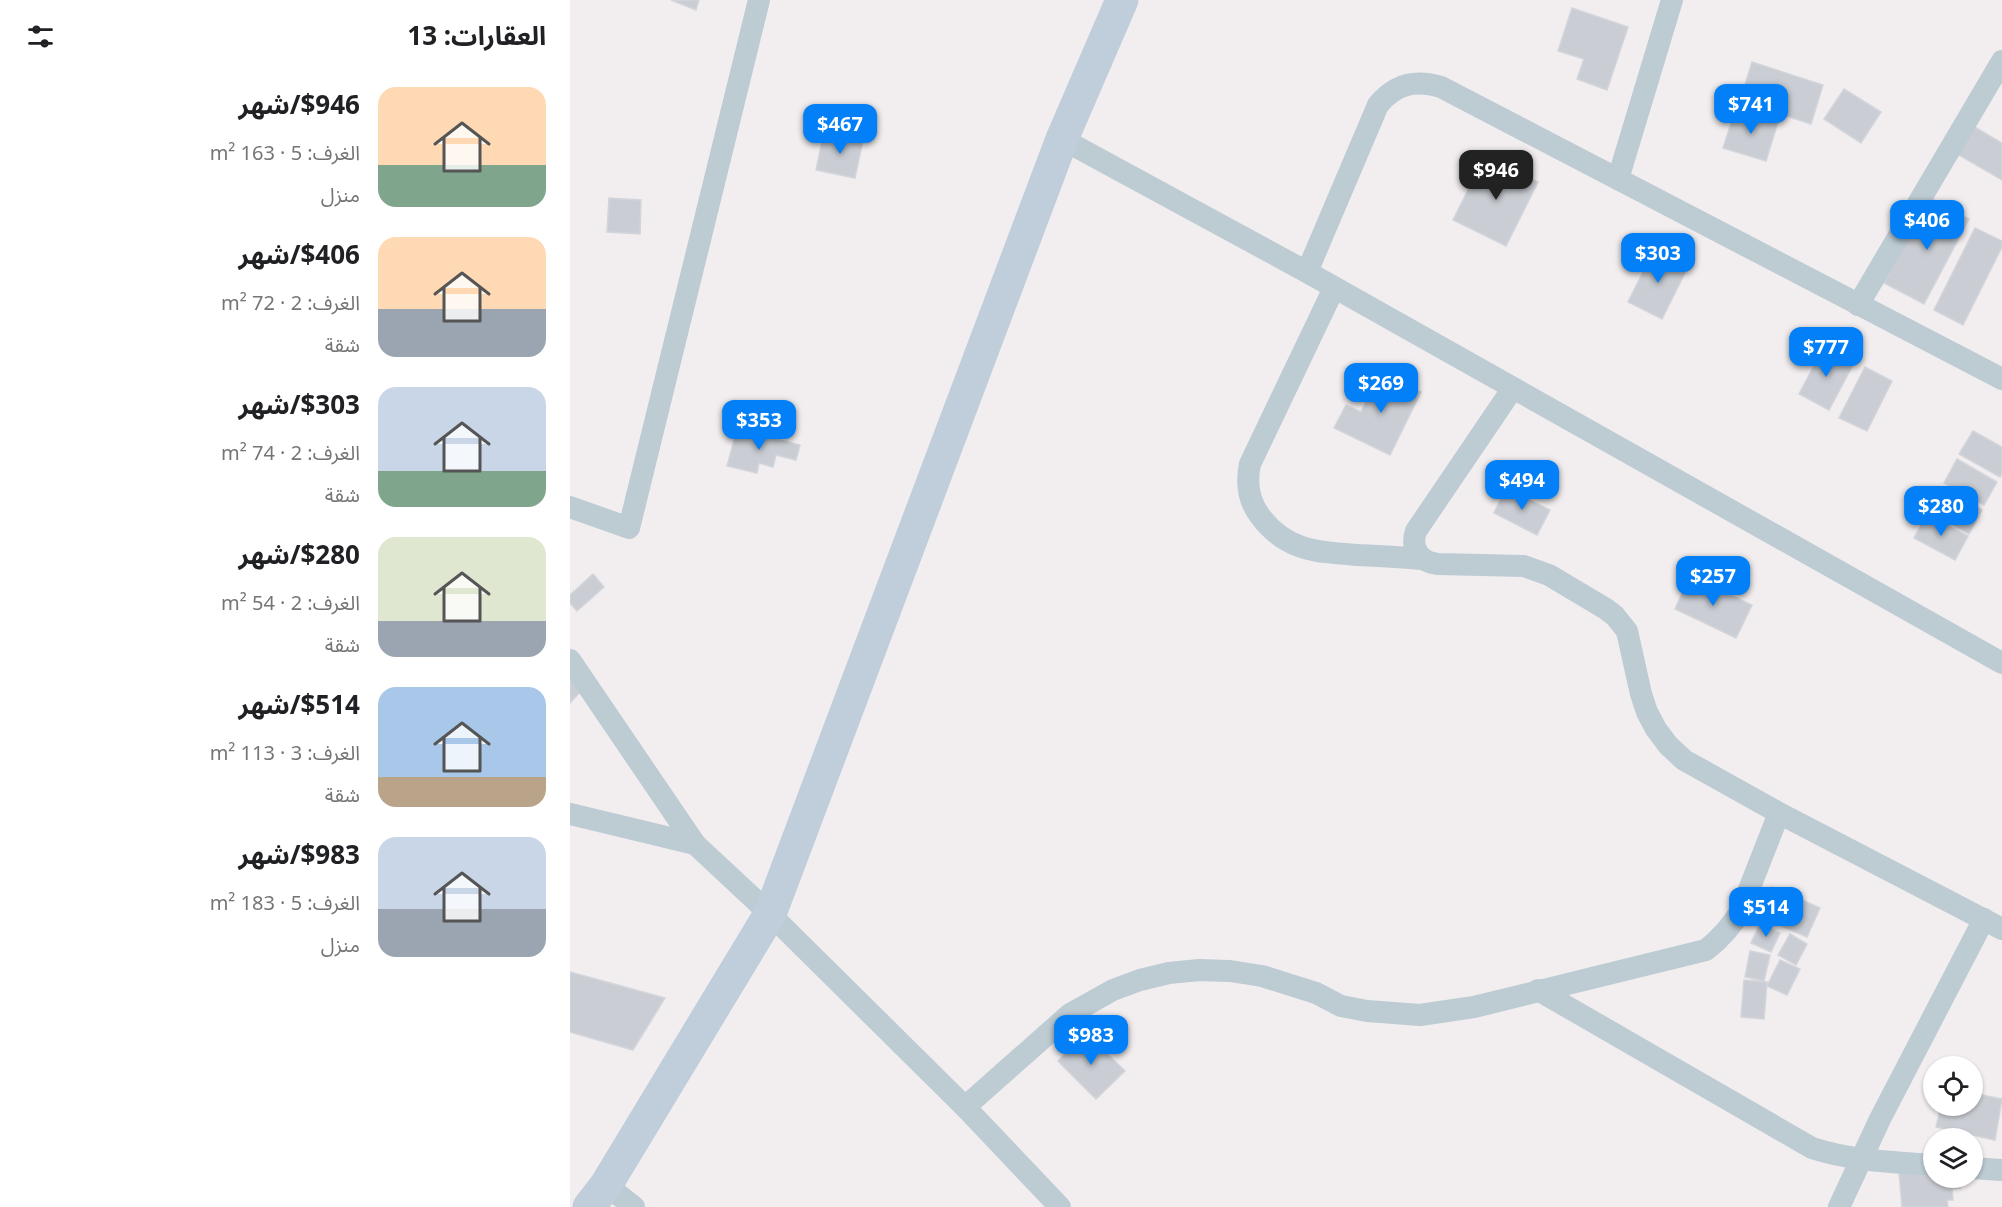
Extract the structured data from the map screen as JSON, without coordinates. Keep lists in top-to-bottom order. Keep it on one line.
{"page":{"heading":"العقارات: 13","list":[{"name":"$946/شهر","note":"الغرف: 5 · 163 m² · منزل"},{"name":"$406/شهر","note":"الغرف: 2 · 72 m² · شقة"},{"name":"$303/شهر","note":"الغرف: 2 · 74 m² · شقة"},{"name":"$280/شهر","note":"الغرف: 2 · 54 m² · شقة"},{"name":"$514/شهر","note":"الغرف: 3 · 113 m² · شقة"},{"name":"$983/شهر","note":"الغرف: 5 · 183 m² · منزل"}],"price":["$741","$467","$946","$406","$303","$777","$269","$353","$494","$280","$257","$514","$983"]}}
